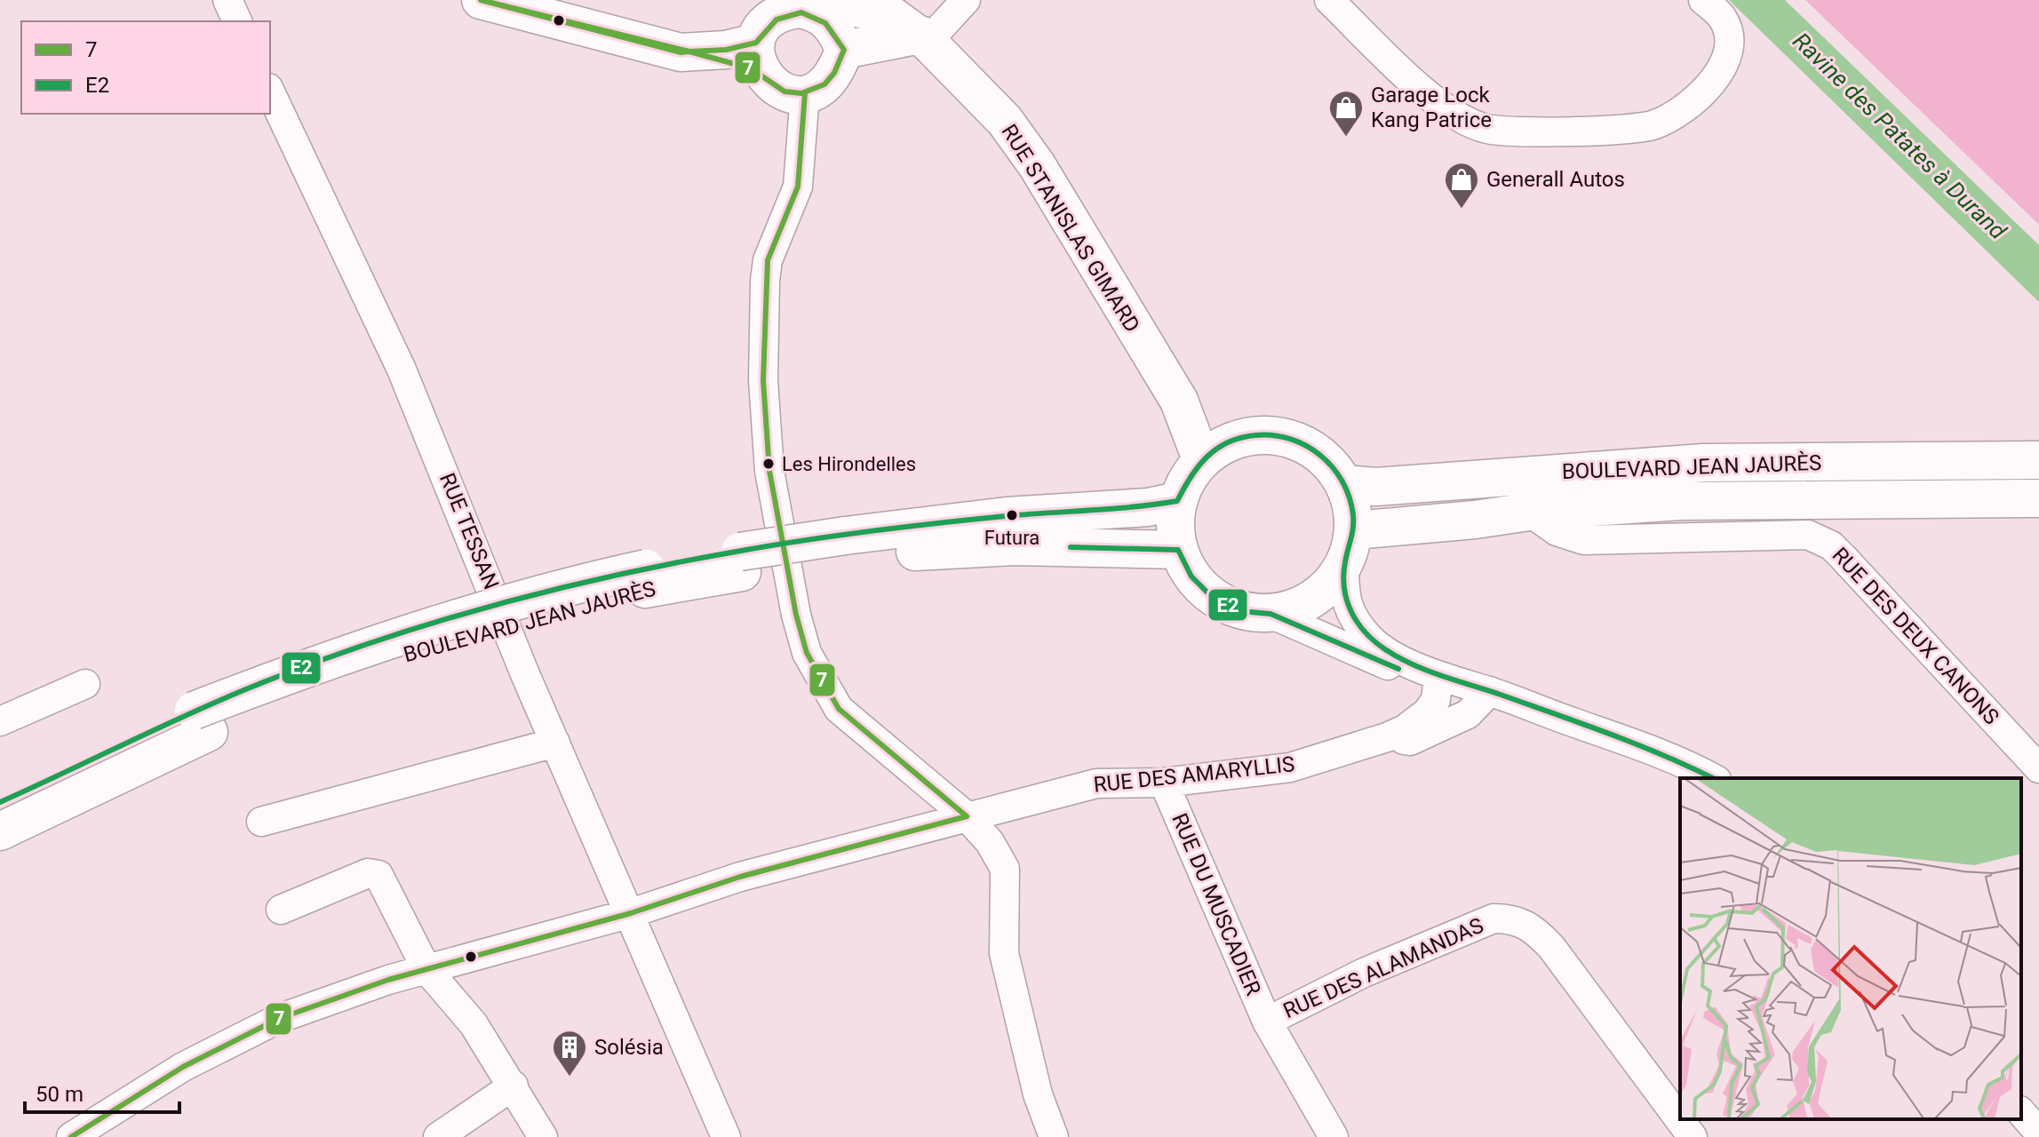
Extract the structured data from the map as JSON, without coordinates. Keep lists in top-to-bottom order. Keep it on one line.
{"streets":{"main road":["RUE STANISLAS GIMARD","BOULEVARD JEAN JAURÈS"],"street":["RUE TESSAN","RUE DES DEUX CANONS","RUE DES AMARYLLIS","RUE DU MUSCADIER","RUE DES ALAMANDAS"]},"crossings":[["RUE STANISLAS GIMARD","BOULEVARD JEAN JAURÈS"],["BOULEVARD JEAN JAURÈS","RUE DES DEUX CANONS"],["RUE TESSAN","RUE DES AMARYLLIS"],["RUE DES AMARYLLIS","RUE DU MUSCADIER"],["RUE DU MUSCADIER","RUE DES ALAMANDAS"]],"water":["Ravine des Patates à Durand"],"places":{"shop":["Garage Lock Kang Patrice","Generall Autos"],"other":["Les Hirondelles","Futura"],"building":["Solésia"]},"lines":["transit line 7","transit line E2"],"legend":["7","E2"],"scale_bar":"50 m"}
